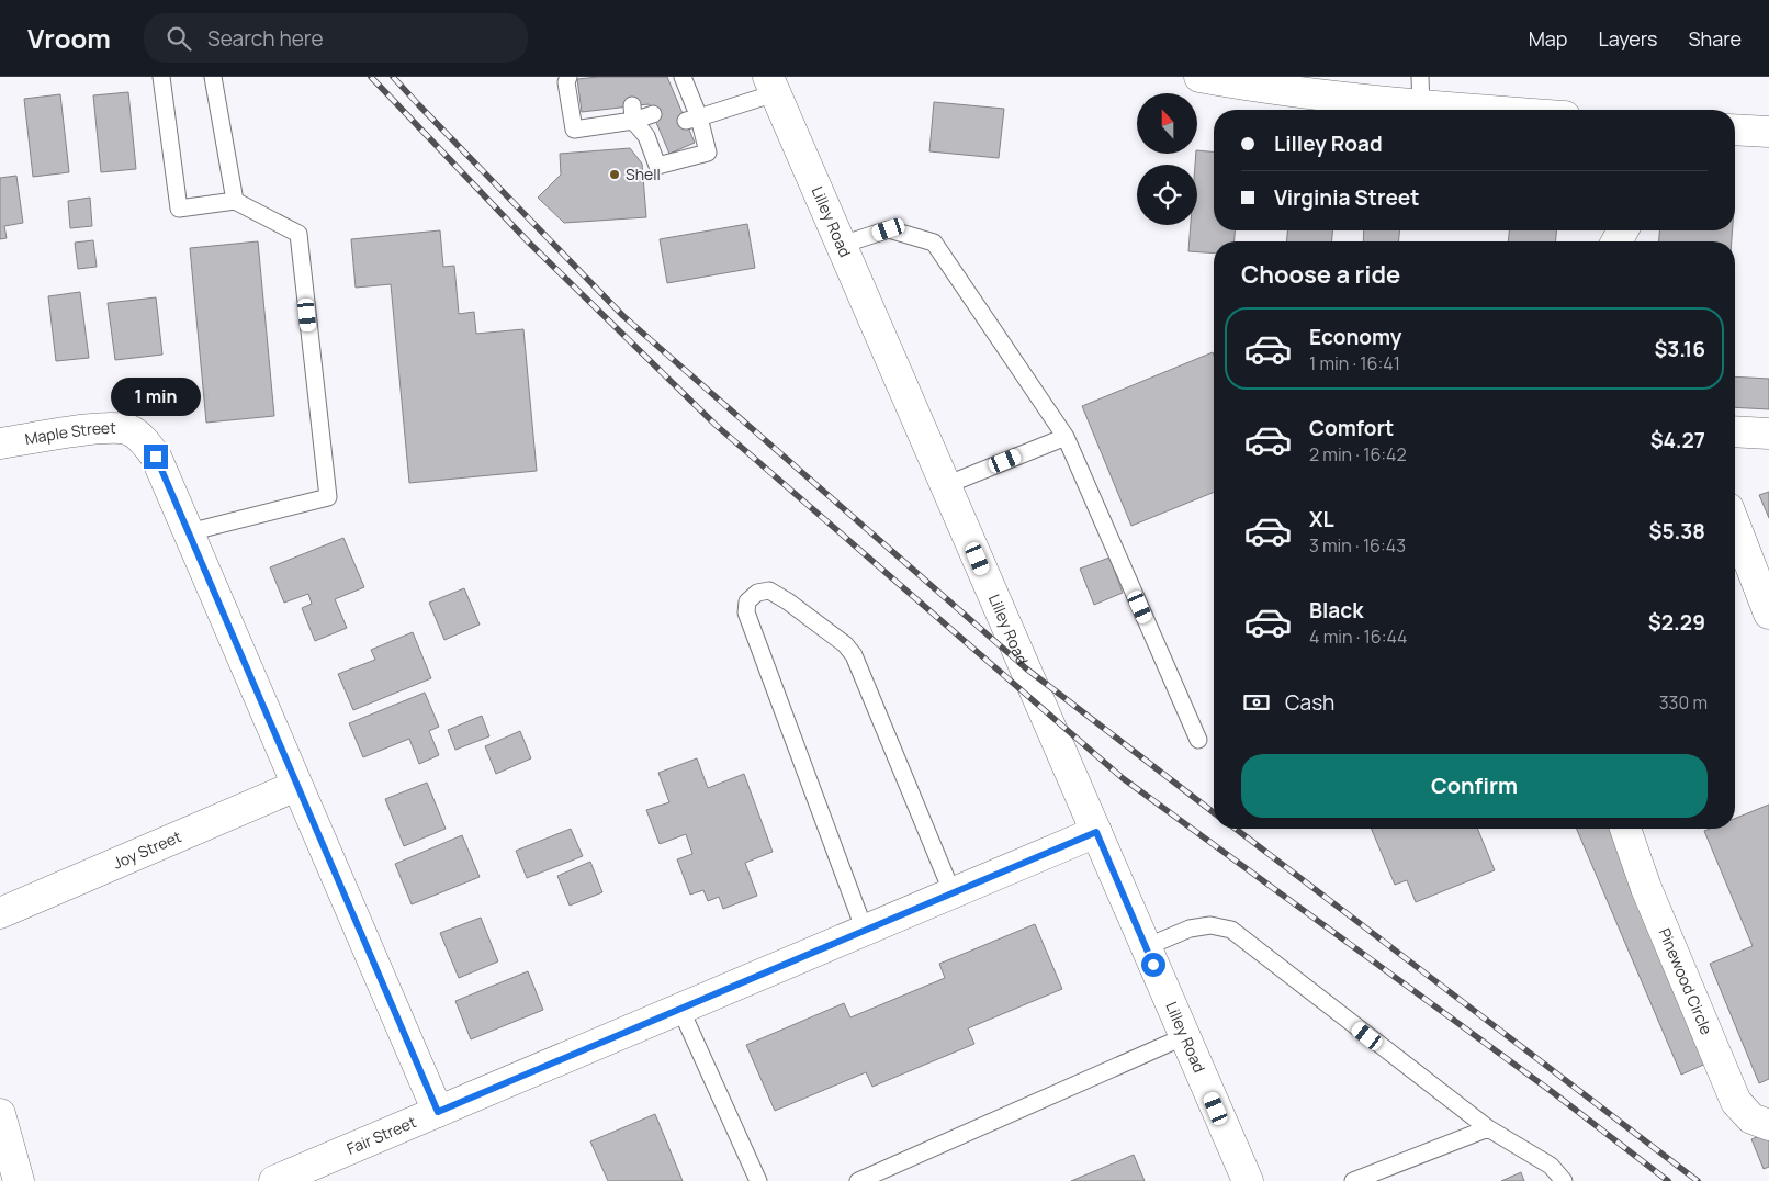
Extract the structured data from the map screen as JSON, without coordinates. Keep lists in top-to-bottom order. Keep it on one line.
{"streets":{"street":["Lilley Road","Maple Street","Joy Street","Pinewood Circle","Fair Street"]},"crossings":[["Lilley Road","Fair Street"]],"places":["Shell"],"north":"top","page":{"header":"Vroom","search":"Search here","nav":["Map","Layers","Share"],"banner":["Lilley Road","Virginia Street"],"heading":"Choose a ride","list":[{"name":"Economy","note":"1 min · 16:41","value":"$3.16"},{"name":"Comfort","note":"2 min · 16:42","value":"$4.27"},{"name":"XL","note":"3 min · 16:43","value":"$5.38"},{"name":"Black","note":"4 min · 16:44","value":"$2.29"}],"bubble":"1 min","pay":["Cash","330 m"],"buttons":"Confirm"}}
